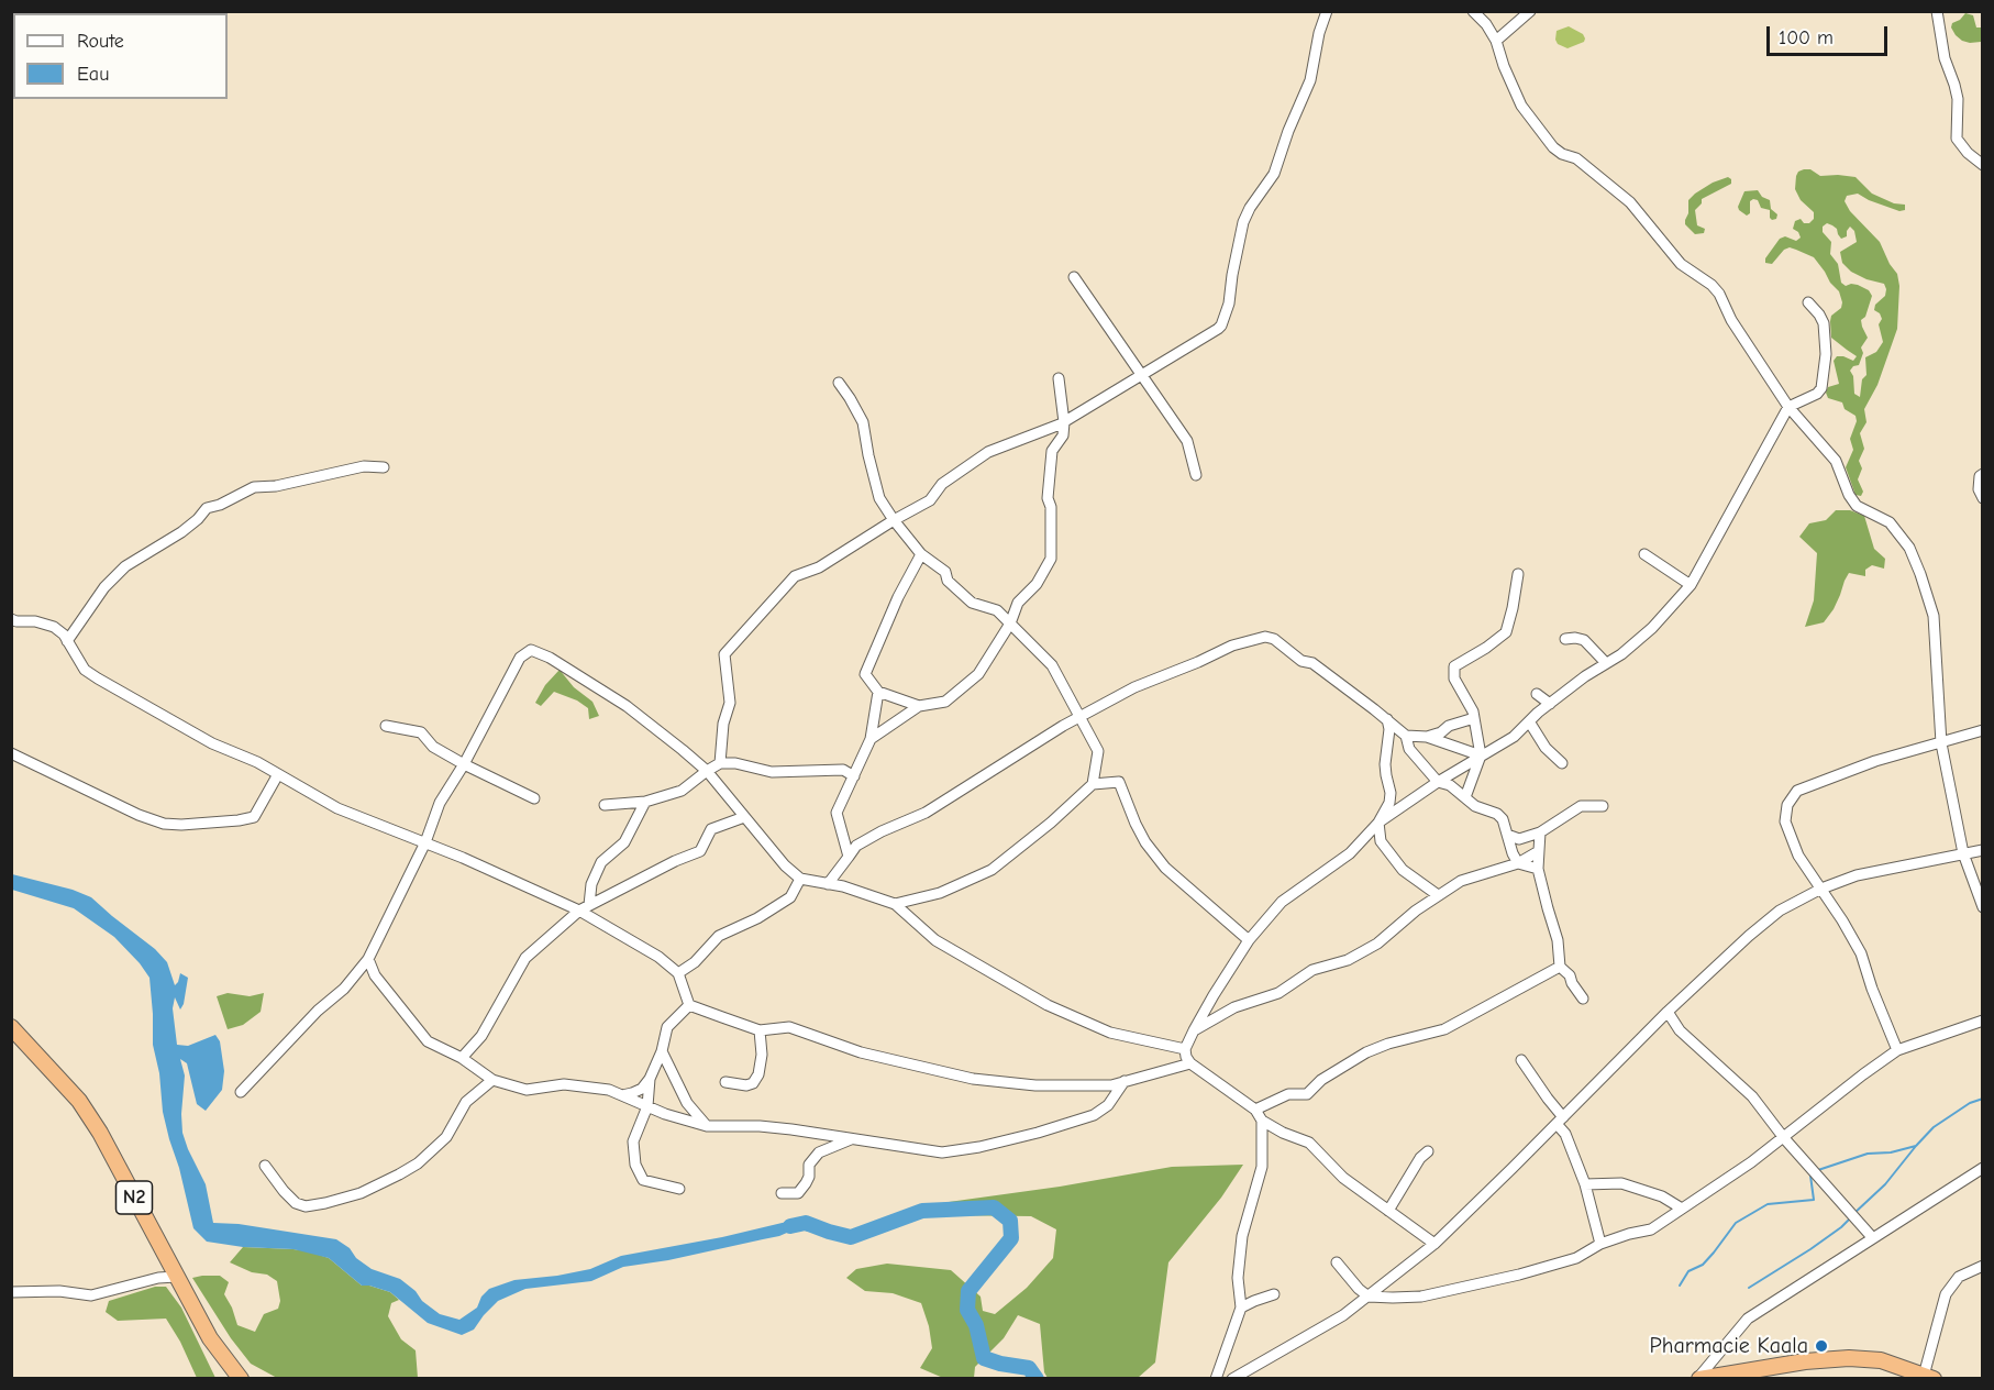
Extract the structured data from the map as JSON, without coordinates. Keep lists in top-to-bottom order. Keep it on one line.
{"streets":{"highway":["N2"]},"places":["Pharmacie Kaala"],"legend":["Route","Eau"],"scale_bar":"100 m"}
